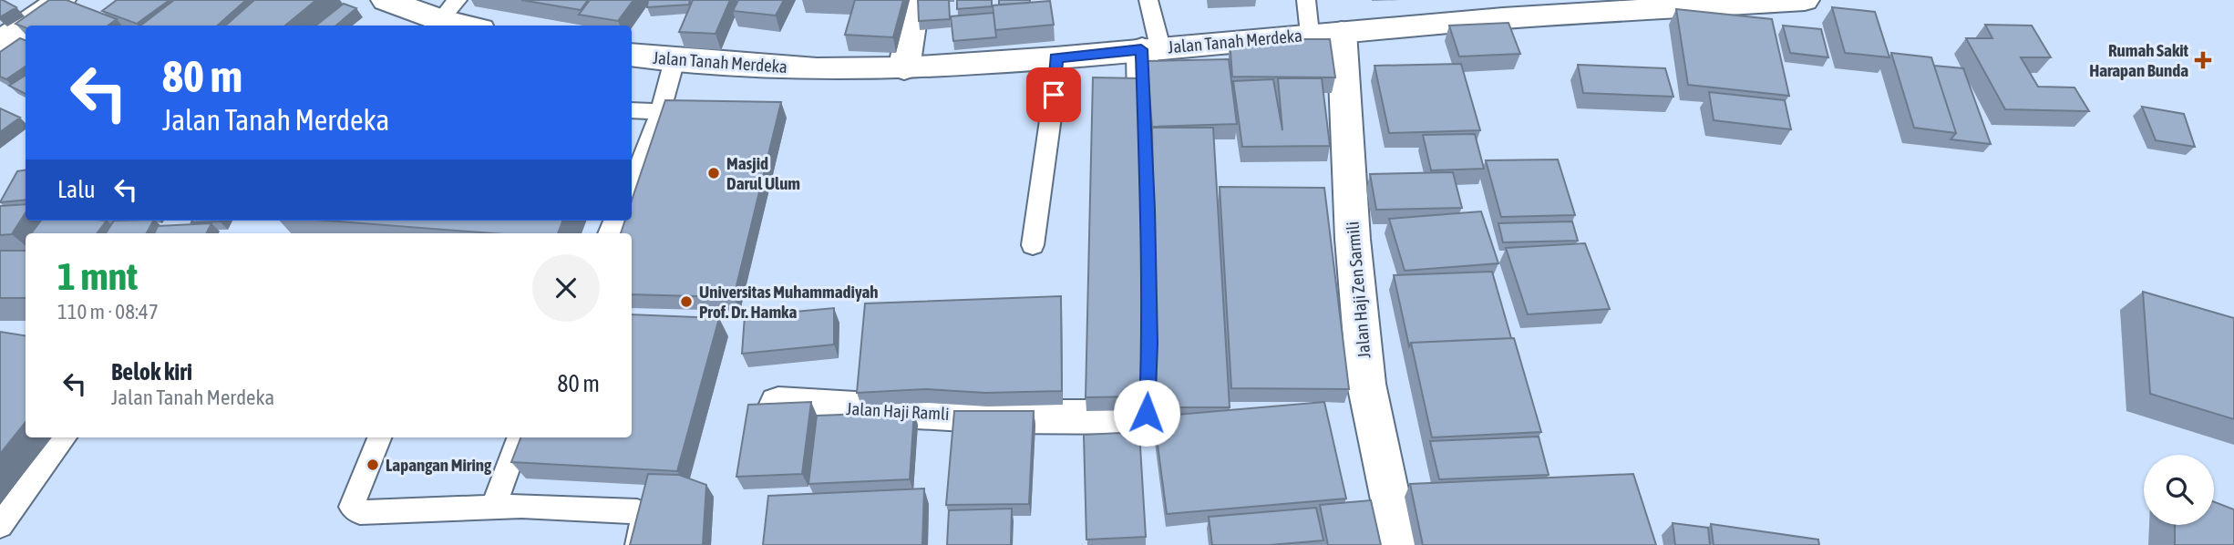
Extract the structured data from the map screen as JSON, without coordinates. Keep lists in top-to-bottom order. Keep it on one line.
{"streets":{"street":["Jalan Tanah Merdeka","Jalan Haji Zen Sarmili","Jalan Haji Ramli"]},"crossings":[["Jalan Tanah Merdeka","Jalan Haji Zen Sarmili"],["Jalan Tanah Merdeka","Jalan Haji Ramli"]],"places":{"health":["Rumah Sakit Harapan Bunda"],"other":["Masjid Darul Ulum","Universitas Muhammadiyah Prof. Dr. Hamka","Lapangan Miring"]},"page":{"turn":["80 m","Jalan Tanah Merdeka"],"then":"Lalu","heading":["1 mnt","110 m · 08:47"],"list":[{"name":"Belok kiri","note":"Jalan Tanah Merdeka","value":"80 m"}]}}
